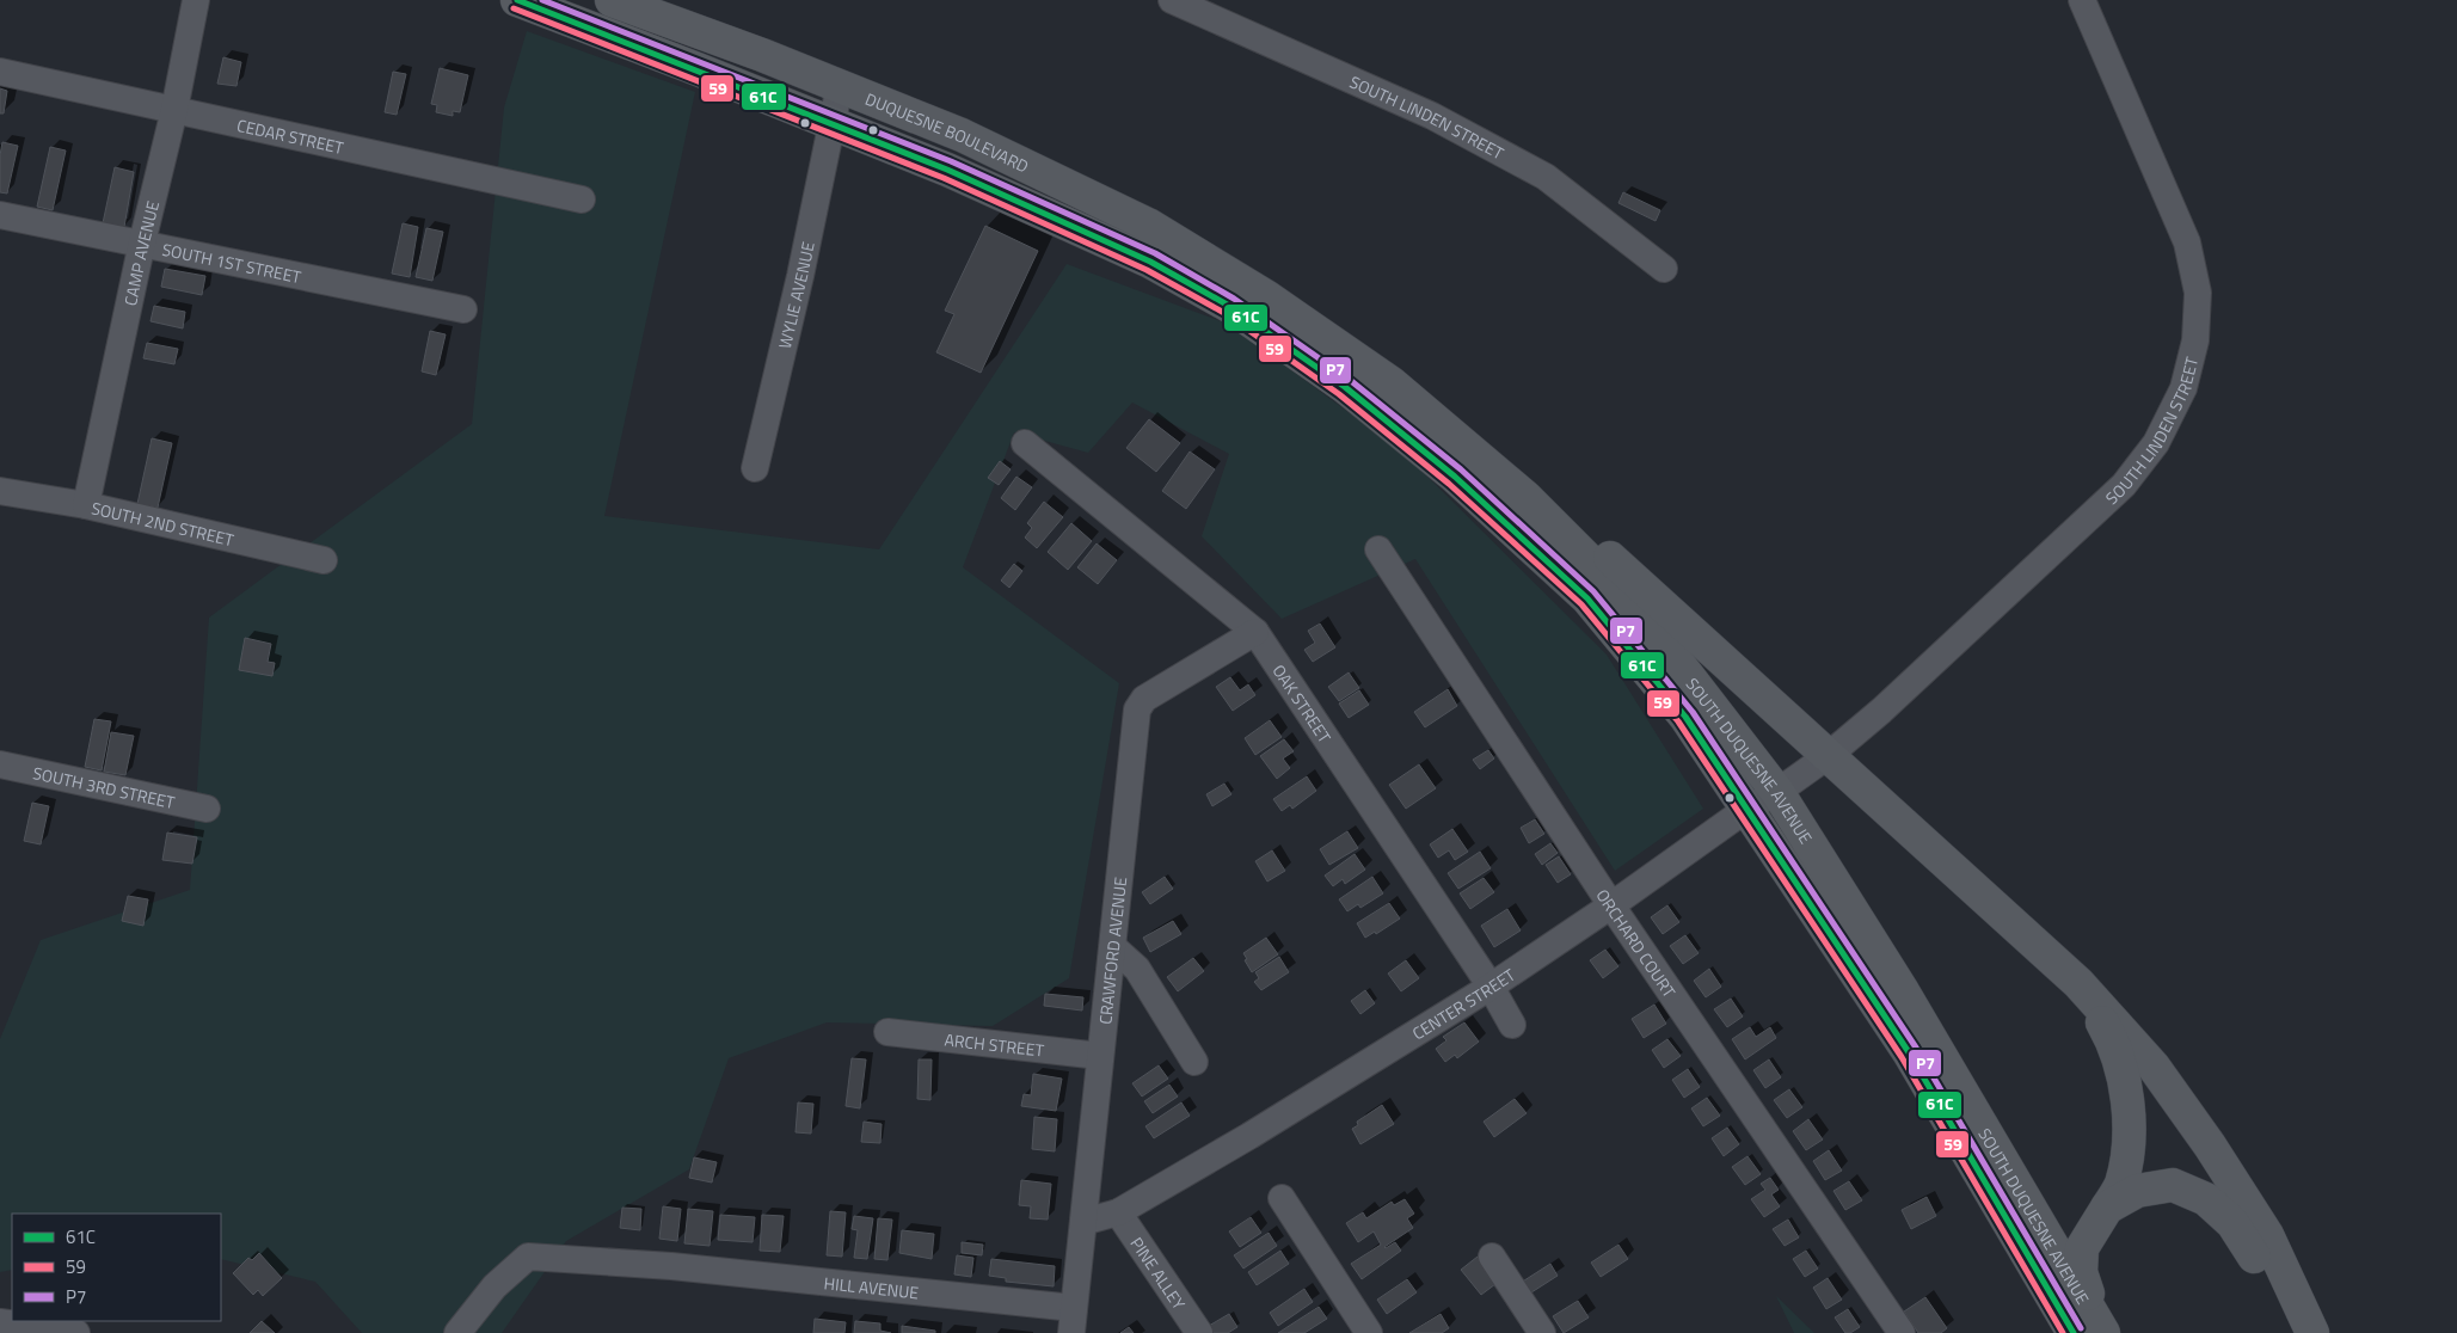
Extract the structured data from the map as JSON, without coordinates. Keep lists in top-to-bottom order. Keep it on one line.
{"streets":{"main road":["DUQUESNE BOULEVARD","SOUTH DUQUESNE AVENUE"],"street":["SOUTH LINDEN STREET","CEDAR STREET","CAMP AVENUE","SOUTH 1ST STREET","WYLIE AVENUE","SOUTH 2ND STREET","OAK STREET","SOUTH 3RD STREET","ORCHARD COURT","CRAWFORD AVENUE","CENTER STREET","ARCH STREET","PINE ALLEY","HILL AVENUE"]},"crossings":[["SOUTH LINDEN STREET","CENTER STREET"],["DUQUESNE BOULEVARD","WYLIE AVENUE"],["DUQUESNE BOULEVARD","SOUTH DUQUESNE AVENUE"],["CEDAR STREET","CAMP AVENUE"],["CAMP AVENUE","SOUTH 1ST STREET"],["CAMP AVENUE","SOUTH 2ND STREET"],["WYLIE AVENUE","SOUTH DUQUESNE AVENUE"],["OAK STREET","CRAWFORD AVENUE"],["OAK STREET","CENTER STREET"],["SOUTH DUQUESNE AVENUE","CENTER STREET"],["ORCHARD COURT","CENTER STREET"],["CRAWFORD AVENUE","CENTER STREET"],["CRAWFORD AVENUE","ARCH STREET"],["CRAWFORD AVENUE","HILL AVENUE"],["CENTER STREET","PINE ALLEY"]],"lines":["transit line 61C","transit line P7","transit line 59"],"legend":["61C","59","P7"]}
